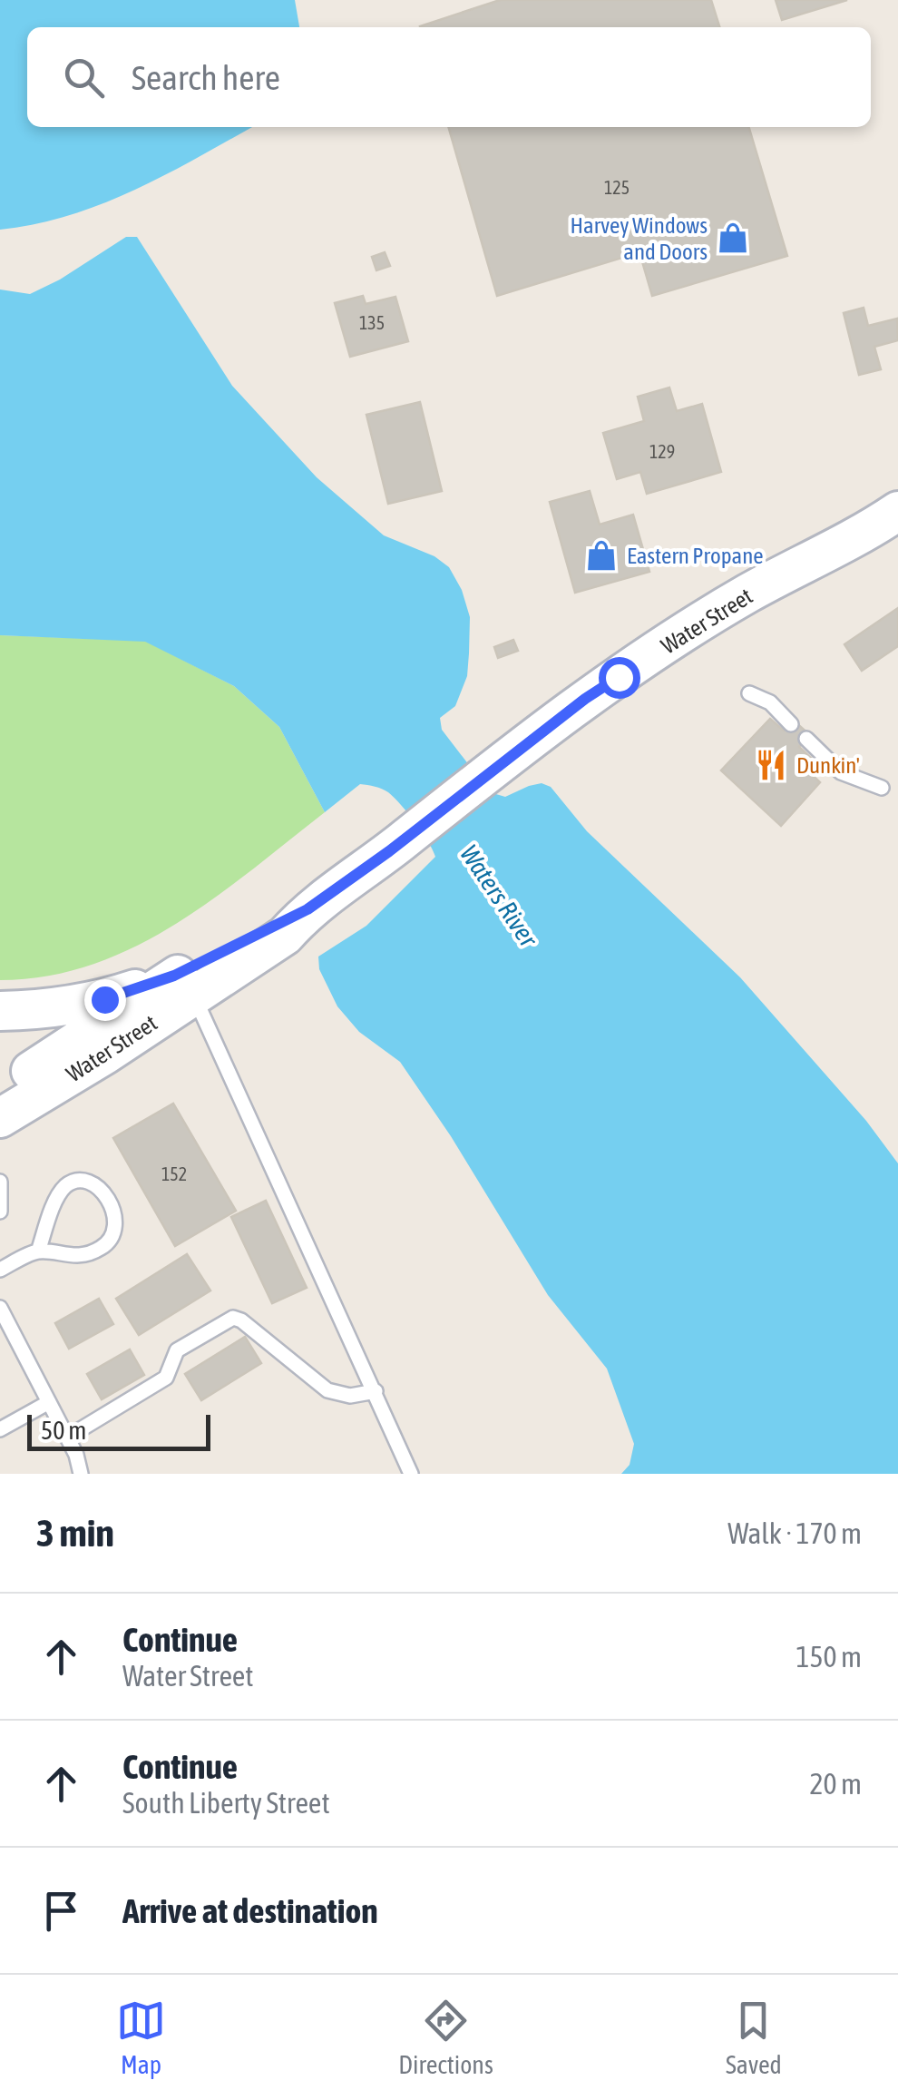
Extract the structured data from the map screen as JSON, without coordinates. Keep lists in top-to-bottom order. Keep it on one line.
{"streets":{"main road":["Water Street"]},"water":["Waters River"],"places":{"shop":["Harvey Windows and Doors","Eastern Propane"],"restaurant":["Dunkin'"]},"house_numbers":["125","135","129","152"],"scale_bar":"50 m","page":{"search":"Search here","scale":"50 m","heading":["3 min","Walk · 170 m"],"list":[["Continue","Water Street","150 m"],["Continue","South Liberty Street","20 m"],"Arrive at destination"],"nav":["Map","Directions","Saved"]}}
